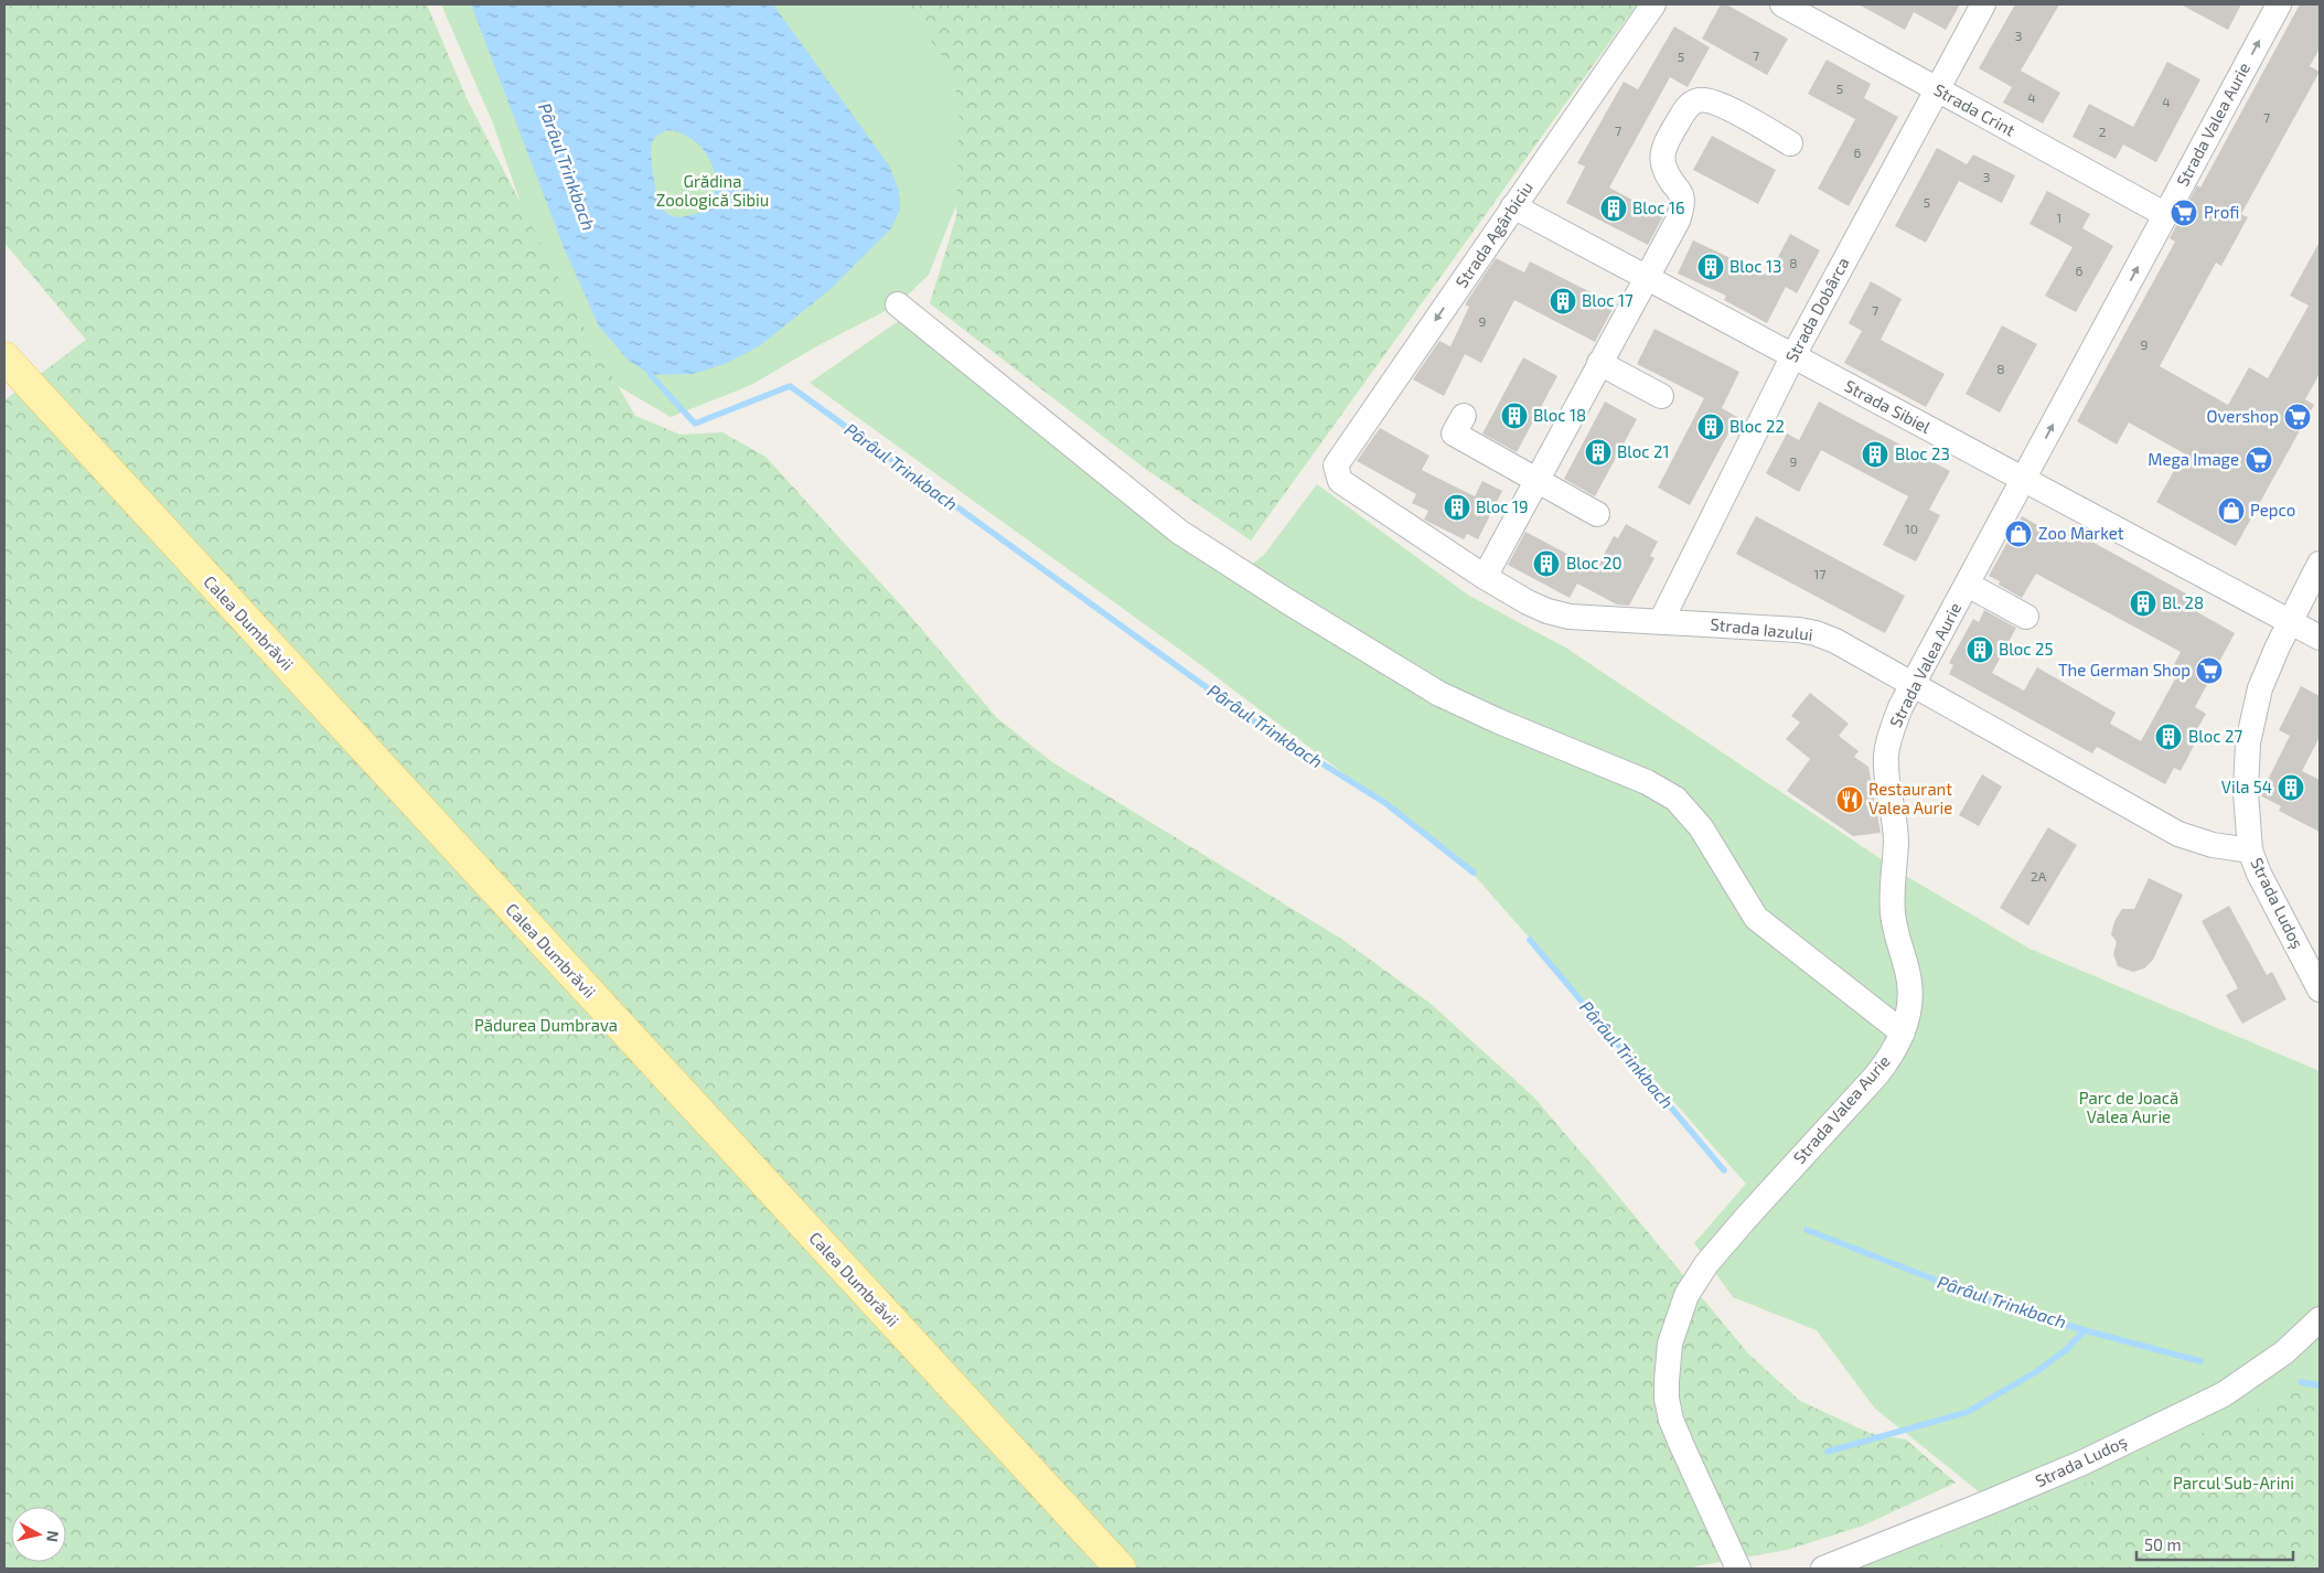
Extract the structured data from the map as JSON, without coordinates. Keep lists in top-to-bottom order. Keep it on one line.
{"streets":{"main road":["Calea Dumbrăvii"],"street":["Strada Crint","Strada Valea Aurie","Strada Agârbiciu","Strada Dobârca","Strada Sibiel","Strada Iazului","Strada Ludoș"]},"crossings":[["Strada Crint","Strada Valea Aurie"],["Strada Crint","Strada Dobârca"],["Strada Valea Aurie","Strada Sibiel"],["Strada Valea Aurie","Strada Iazului"],["Strada Agârbiciu","Strada Sibiel"],["Strada Agârbiciu","Strada Iazului"],["Strada Dobârca","Strada Sibiel"],["Strada Dobârca","Strada Iazului"],["Strada Sibiel","Strada Ludoș"],["Strada Iazului","Strada Ludoș"]],"water":["Pârâul Trinkbach"],"parks":["Grădina Zoologică Sibiu","Pădurea Dumbrava","Parc de Joacă Valea Aurie","Parcul Sub-Arini"],"places":{"building":["Bloc 16","Bloc 13","Bloc 17","Bloc 18","Bloc 22","Bloc 21","Bloc 23","Bloc 19","Bloc 20","Bl. 28","Bloc 25","Bloc 27","Vila 54"],"supermarket":["Profi","Overshop","Mega Image","The German Shop"],"shop":["Pepco","Zoo Market"],"restaurant":["Restaurant Valea Aurie"]},"house_numbers":["3","7","5","5","4","4","7","7","2","6","3","5","1","8","6","7","9","9","8","9","10","17","2A"],"scale_bar":"50 m","north":"right"}
